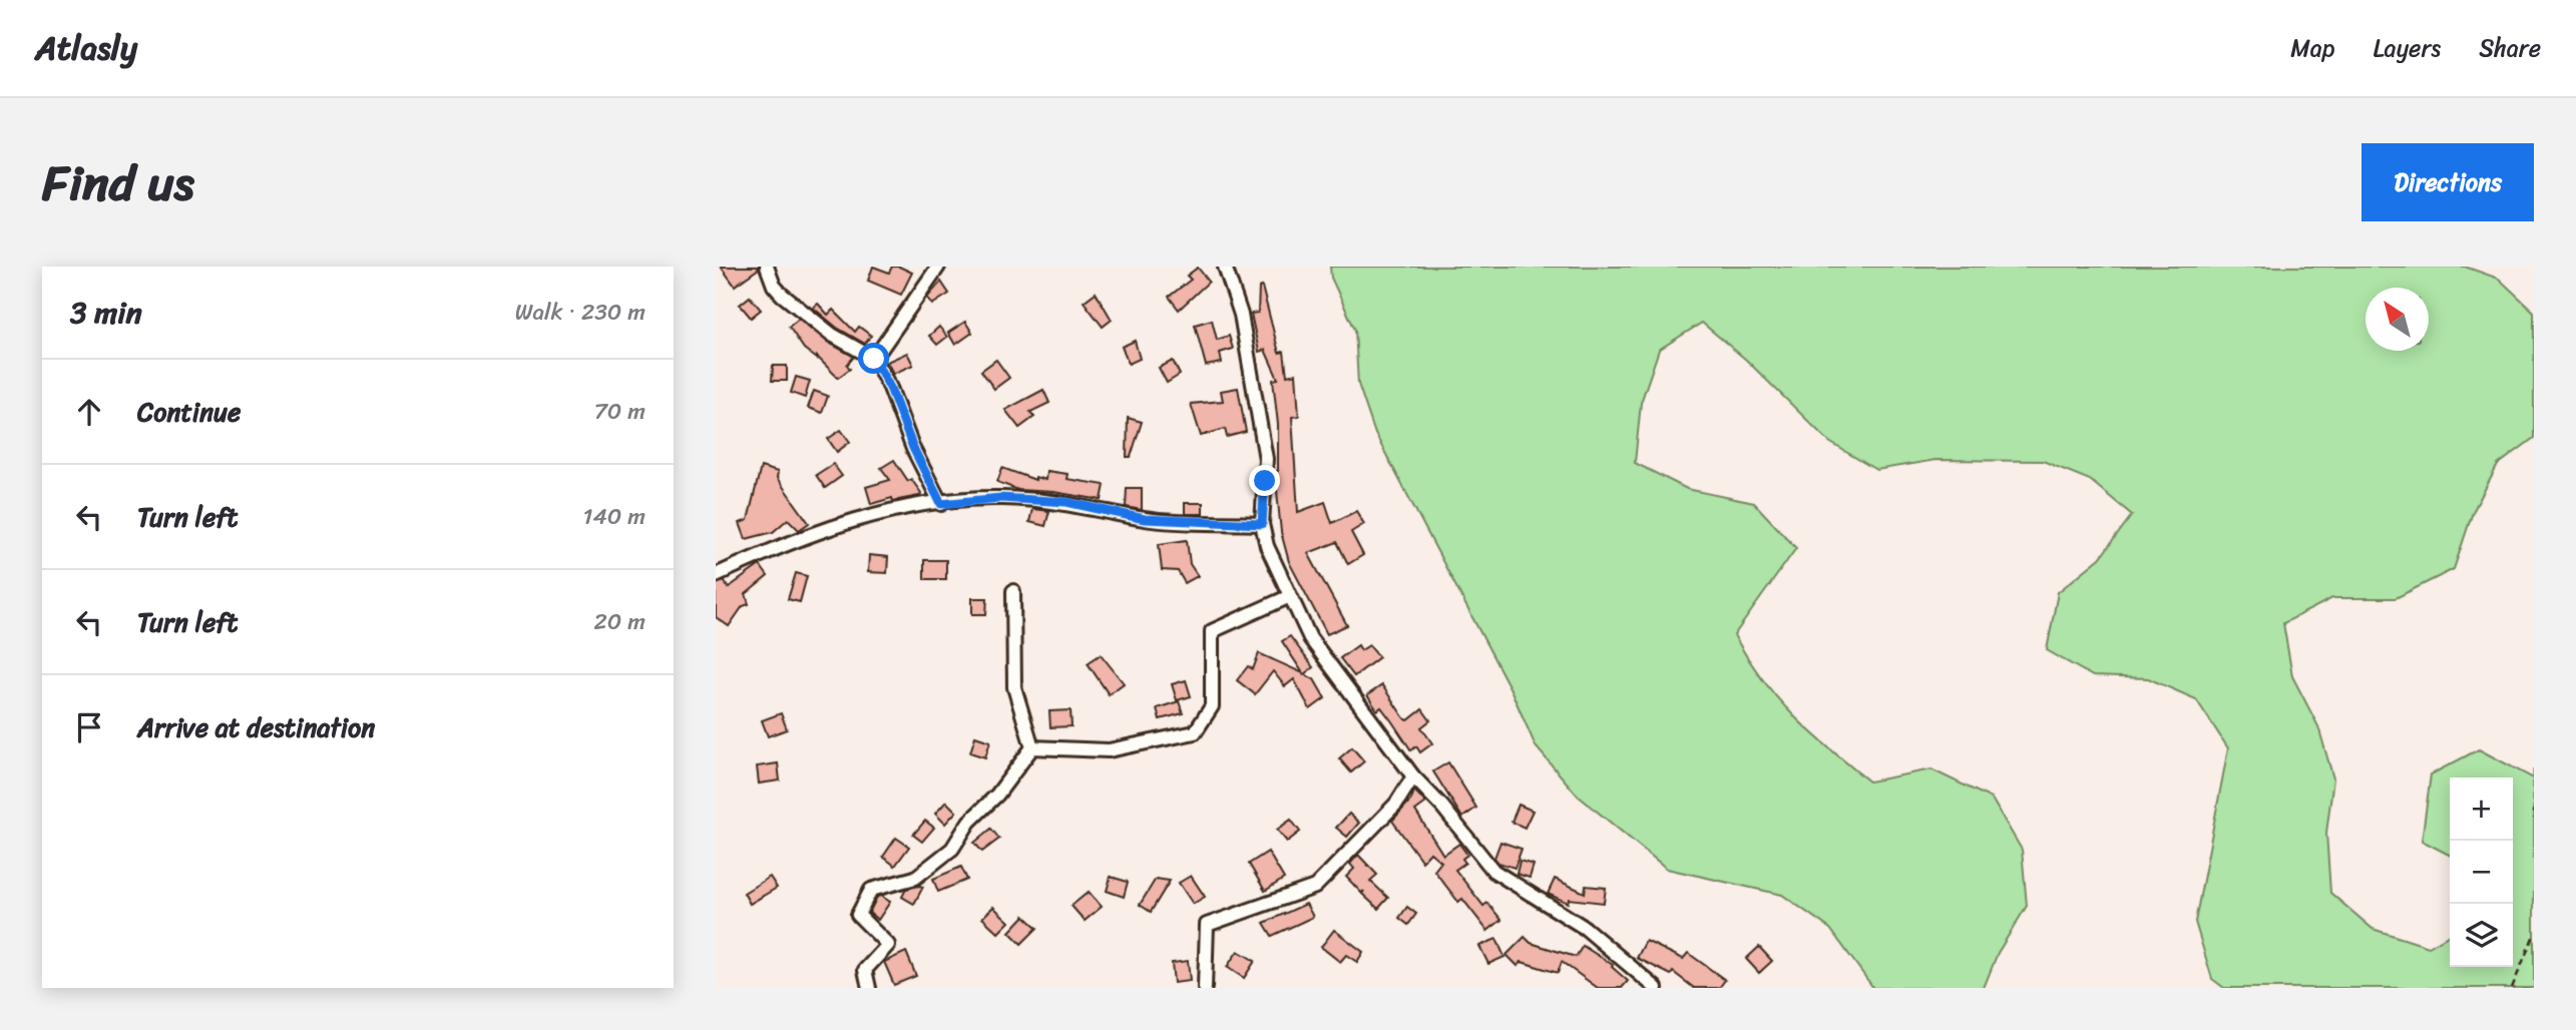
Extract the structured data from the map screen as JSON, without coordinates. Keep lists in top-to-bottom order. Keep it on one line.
{"north":"top left","page":{"header":"Atlasly","nav":["Map","Layers","Share"],"title":"Find us","buttons":"Directions","heading":["3 min","Walk · 230 m"],"list":[["Continue","70 m"],["Turn left","140 m"],["Turn left","20 m"],"Arrive at destination"],"map_buttons":["+","−"]}}
